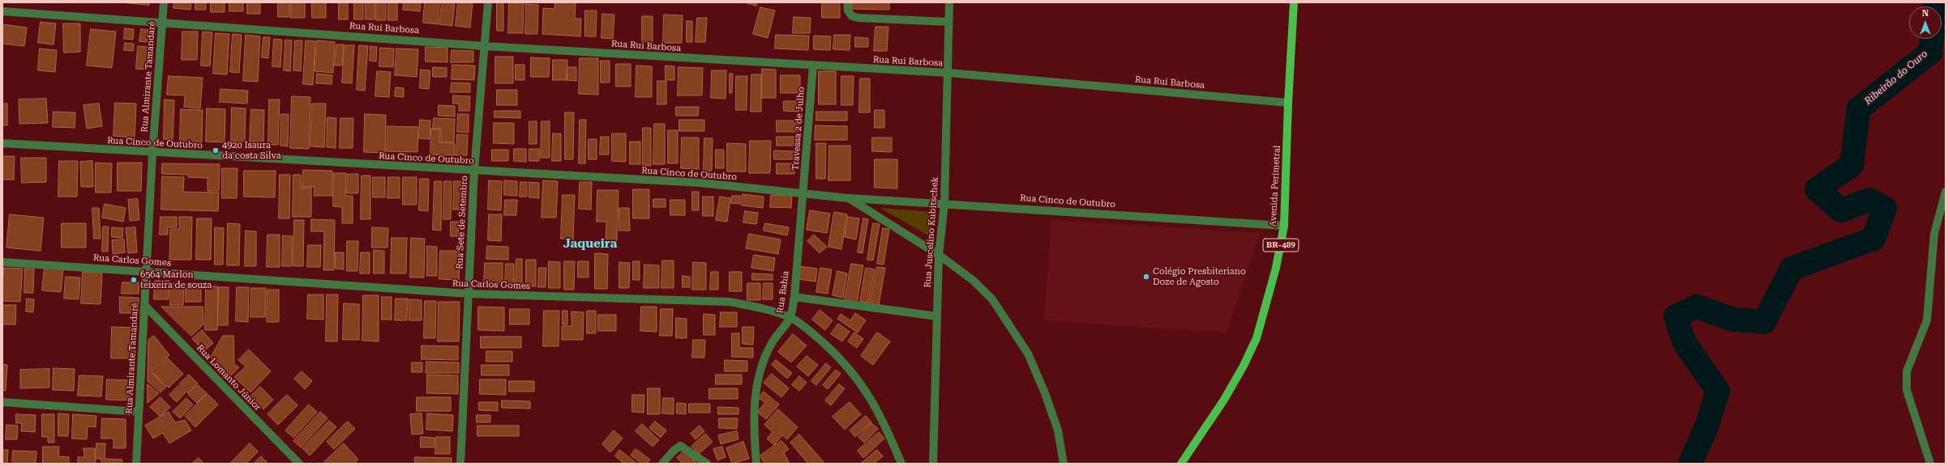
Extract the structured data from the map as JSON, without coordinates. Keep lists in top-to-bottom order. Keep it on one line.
{"streets":{"main road":["Avenida Perimetral","BR-489"],"street":["Rua Rui Barbosa","Rua Almirante Tamandaré","Travessa 2 de Julho","Rua Cinco de Outubro","Rua Sete de Setembro","Rua Juscelino Kubitschek","Rua Carlos Gomes","Rua Bahia","Rua Lomanto Júnior"]},"crossings":[["Rua Rui Barbosa","Rua Almirante Tamandaré"],["Rua Rui Barbosa","Travessa 2 de Julho"],["Rua Rui Barbosa","Avenida Perimetral"],["Rua Rui Barbosa","Rua Sete de Setembro"],["Rua Rui Barbosa","Rua Juscelino Kubitschek"],["Rua Almirante Tamandaré","Rua Cinco de Outubro"],["Rua Almirante Tamandaré","Rua Carlos Gomes"],["Rua Almirante Tamandaré","Rua Lomanto Júnior"],["Travessa 2 de Julho","Rua Cinco de Outubro"],["Travessa 2 de Julho","Rua Bahia"],["Rua Cinco de Outubro","Avenida Perimetral"],["Rua Cinco de Outubro","Rua Sete de Setembro"],["Rua Cinco de Outubro","Rua Juscelino Kubitschek"],["Rua Cinco de Outubro","Rua Bahia"],["Rua Sete de Setembro","Rua Carlos Gomes"],["Rua Carlos Gomes","Rua Bahia"]],"districts":["Jaqueira"],"water":["Ribeirão do Ouro"],"places":["4920 Isaura da costa Silva","Colégio Presbiteriano Doze de Agosto","6564 Marlon teixeira de souza"],"north":"top"}
